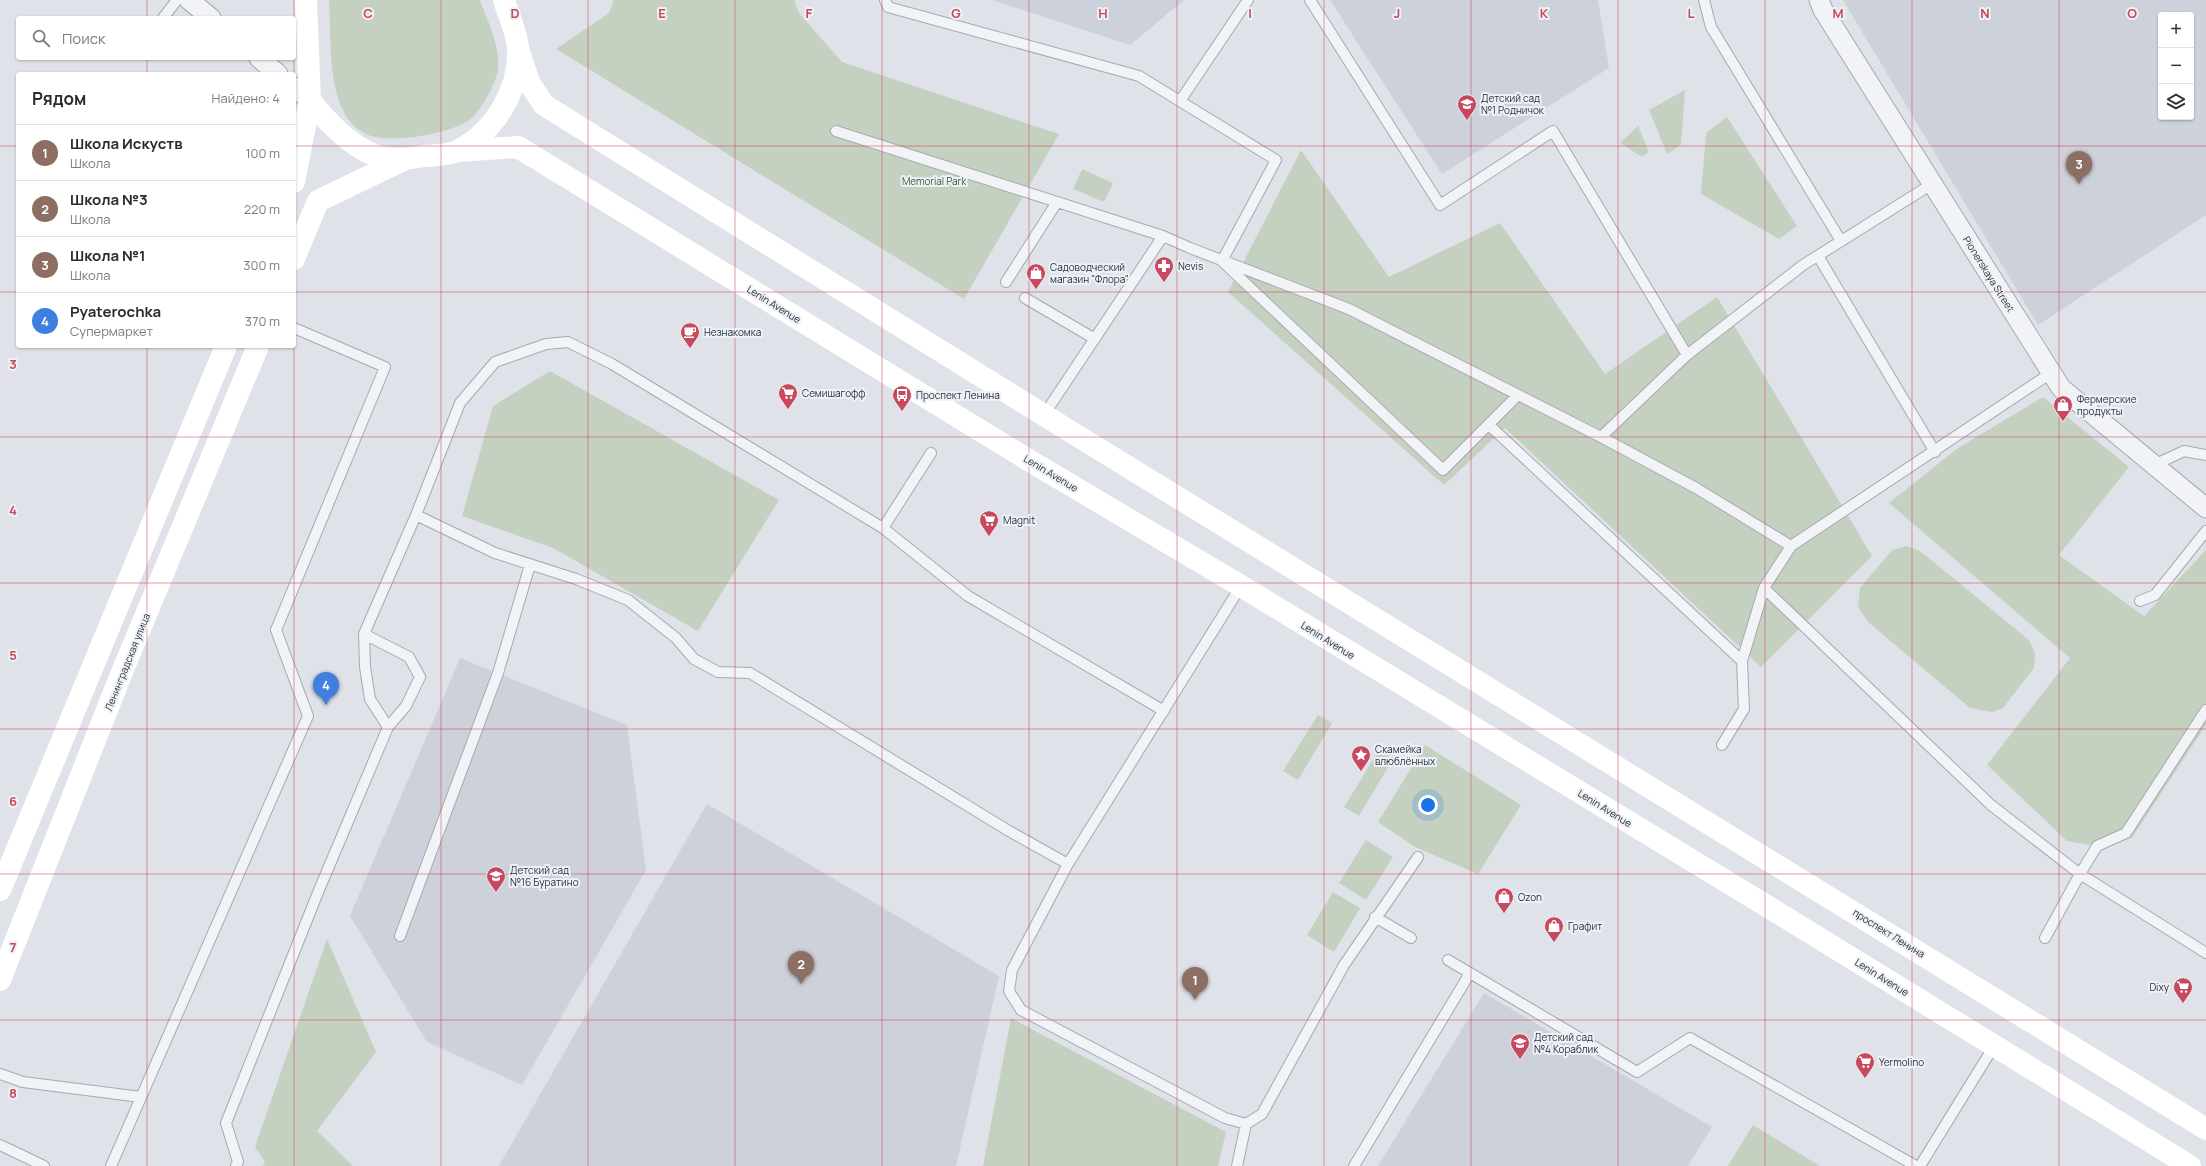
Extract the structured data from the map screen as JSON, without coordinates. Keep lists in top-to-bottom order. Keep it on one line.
{"streets":{"main road":["Lenin Avenue","Ленинградская улица"],"street":["Pionerskaya Street"]},"parks":["Memorial Park"],"places":{"school or university":["Детский сад №1 Родничок","Детский сад №16 Буратино","Детский сад №4 Кораблик"],"pharmacy":["Nevis"],"shop":["Садоводческий магазин \"Флора\"","Фермерские продукты","Ozon","Графит"],"cafe":["Незнакомка"],"supermarket":["Семишагофф","Magnit","Dixy","Yermolino"],"bus stop":["Проспект Ленина"],"place":["Скамейка влюблённых"]},"page":{"map_buttons":["+","−"],"search":"Поиск","heading":["Рядом","Найдено: 4"],"list":[{"mark":"1","name":"Школа Искуств","note":"Школа","value":"100 m"},{"mark":"2","name":"Школа №3","note":"Школа","value":"220 m"},{"mark":"3","name":"Школа №1","note":"Школа","value":"300 m"},{"mark":"4","name":"Pyaterochka","note":"Супермаркет","value":"370 m"}],"pins":["3","4","2","1"]},"grid":{"columns":["C","D","E","F","G","H","I","J","K","L","M","N","O"],"rows":["3","4","5","6","7","8"]}}
